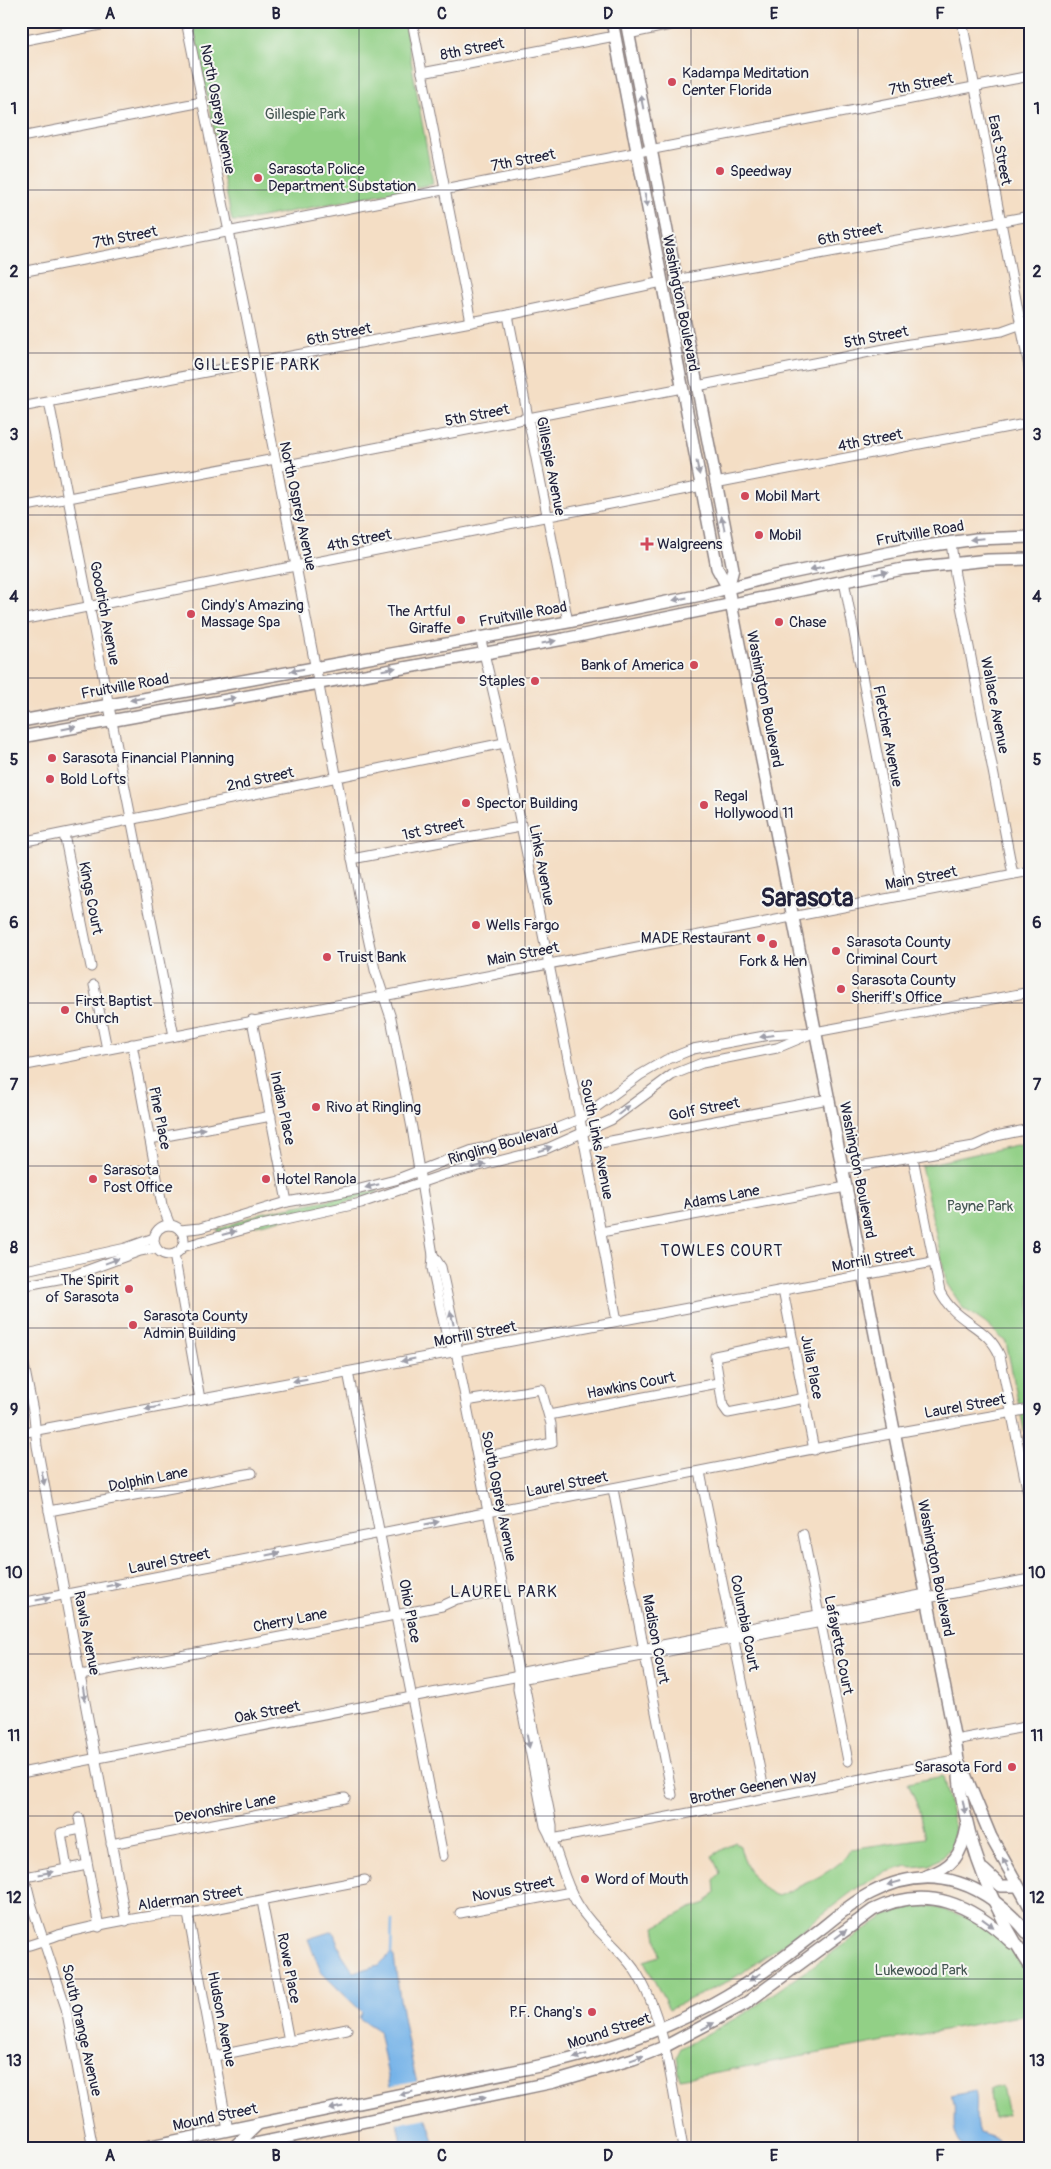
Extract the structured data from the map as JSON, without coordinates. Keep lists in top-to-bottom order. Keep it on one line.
{"streets":{"main road":["Washington Boulevard","Fruitville Road","Mound Street"],"street":["8th Street","7th Street","North Osprey Avenue","East Street","6th Street","5th Street","4th Street","Gillespie Avenue","Goodrich Avenue","Wallace Avenue","Fletcher Avenue","2nd Street","1st Street","Links Avenue","Main Street","Kings Court","Indian Place","Golf Street","Pine Place","South Links Avenue","Ringling Boulevard","Adams Lane","Morrill Street","Julia Place","Hawkins Court","Laurel Street","Dolphin Lane","South Osprey Avenue","Ohio Place","Cherry Lane","Columbia Court","Rawls Avenue","Madison Court","Lafayette Court","Oak Street","Brother Geenen Way","Devonshire Lane","Novus Street","Alderman Street","Rowe Place","Hudson Avenue","South Orange Avenue"]},"crossings":[["8th Street","Washington Boulevard"],["7th Street","North Osprey Avenue"],["7th Street","East Street"],["7th Street","Washington Boulevard"],["North Osprey Avenue","6th Street"],["North Osprey Avenue","5th Street"],["North Osprey Avenue","4th Street"],["North Osprey Avenue","Fruitville Road"],["North Osprey Avenue","2nd Street"],["North Osprey Avenue","1st Street"],["North Osprey Avenue","Main Street"],["North Osprey Avenue","South Osprey Avenue"],["East Street","6th Street"],["East Street","5th Street"],["6th Street","Washington Boulevard"],["6th Street","Gillespie Avenue"],["6th Street","Goodrich Avenue"],["Washington Boulevard","5th Street"],["Washington Boulevard","4th Street"],["Washington Boulevard","Fruitville Road"],["Washington Boulevard","Main Street"],["Washington Boulevard","Golf Street"],["Washington Boulevard","Ringling Boulevard"],["Washington Boulevard","Adams Lane"],["Washington Boulevard","Morrill Street"],["Washington Boulevard","Laurel Street"],["Washington Boulevard","Oak Street"],["Washington Boulevard","Brother Geenen Way"],["Washington Boulevard","Mound Street"],["5th Street","Gillespie Avenue"],["5th Street","Goodrich Avenue"],["4th Street","Gillespie Avenue"],["4th Street","Goodrich Avenue"],["Gillespie Avenue","Fruitville Road"],["Fruitville Road","Goodrich Avenue"],["Fruitville Road","Wallace Avenue"],["Fruitville Road","Fletcher Avenue"],["Fruitville Road","Links Avenue"],["Goodrich Avenue","2nd Street"],["Goodrich Avenue","Main Street"],["Wallace Avenue","Main Street"],["Fletcher Avenue","Main Street"],["2nd Street","Links Avenue"],["2nd Street","Kings Court"],["1st Street","Links Avenue"],["Links Avenue","Main Street"],["Links Avenue","South Links Avenue"],["Main Street","Indian Place"],["Main Street","Pine Place"],["Main Street","South Links Avenue"],["Main Street","South Osprey Avenue"],["Indian Place","Ringling Boulevard"],["Golf Street","South Links Avenue"],["Pine Place","Ringling Boulevard"],["South Links Avenue","Ringling Boulevard"],["South Links Avenue","Adams Lane"],["South Links Avenue","Morrill Street"],["Ringling Boulevard","South Osprey Avenue"],["Morrill Street","Julia Place"],["Morrill Street","South Osprey Avenue"],["Morrill Street","Ohio Place"],["Morrill Street","Rawls Avenue"],["Julia Place","Laurel Street"],["Laurel Street","South Osprey Avenue"],["Laurel Street","Ohio Place"],["Laurel Street","Columbia Court"],["Laurel Street","Rawls Avenue"],["Laurel Street","Madison Court"],["Dolphin Lane","Rawls Avenue"],["South Osprey Avenue","Cherry Lane"],["South Osprey Avenue","Oak Street"],["South Osprey Avenue","Brother Geenen Way"],["South Osprey Avenue","Novus Street"],["South Osprey Avenue","Mound Street"],["Ohio Place","Cherry Lane"],["Ohio Place","Oak Street"],["Cherry Lane","Rawls Avenue"],["Columbia Court","Oak Street"],["Rawls Avenue","Oak Street"],["Rawls Avenue","Devonshire Lane"],["Rawls Avenue","Alderman Street"],["Madison Court","Oak Street"],["Lafayette Court","Oak Street"],["Alderman Street","Rowe Place"],["Alderman Street","Hudson Avenue"],["Alderman Street","South Orange Avenue"],["Hudson Avenue","Mound Street"]],"one_way":["Morrill Street","Laurel Street"],"districts":["GILLESPIE PARK","Sarasota","TOWLES COURT","LAUREL PARK"],"parks":["Gillespie Park","Payne Park","Lukewood Park"],"places":{"other":["Kadampa Meditation Center Florida","Speedway","Sarasota Police Department Substation","Mobil Mart","Mobil","Cindy's Amazing Massage Spa","The Artful Giraffe","Chase","Bank of America","Staples","Sarasota Financial Planning","Bold Lofts","Spector Building","Regal Hollywood 11","Wells Fargo","MADE Restaurant","Fork & Hen","Sarasota County Criminal Court","Truist Bank","Sarasota County Sheriff's Office","First Baptist Church","Rivo at Ringling","Sarasota Post Office","Hotel Ranola","The Spirit of Sarasota","Sarasota County Admin Building","Sarasota Ford","Word of Mouth","P.F. Chang's"],"health":["Walgreens"]},"grid":{"columns":["A","B","C","D","E","F"],"rows":["1","2","3","4","5","6","7","8","9","10","11","12","13"]}}
